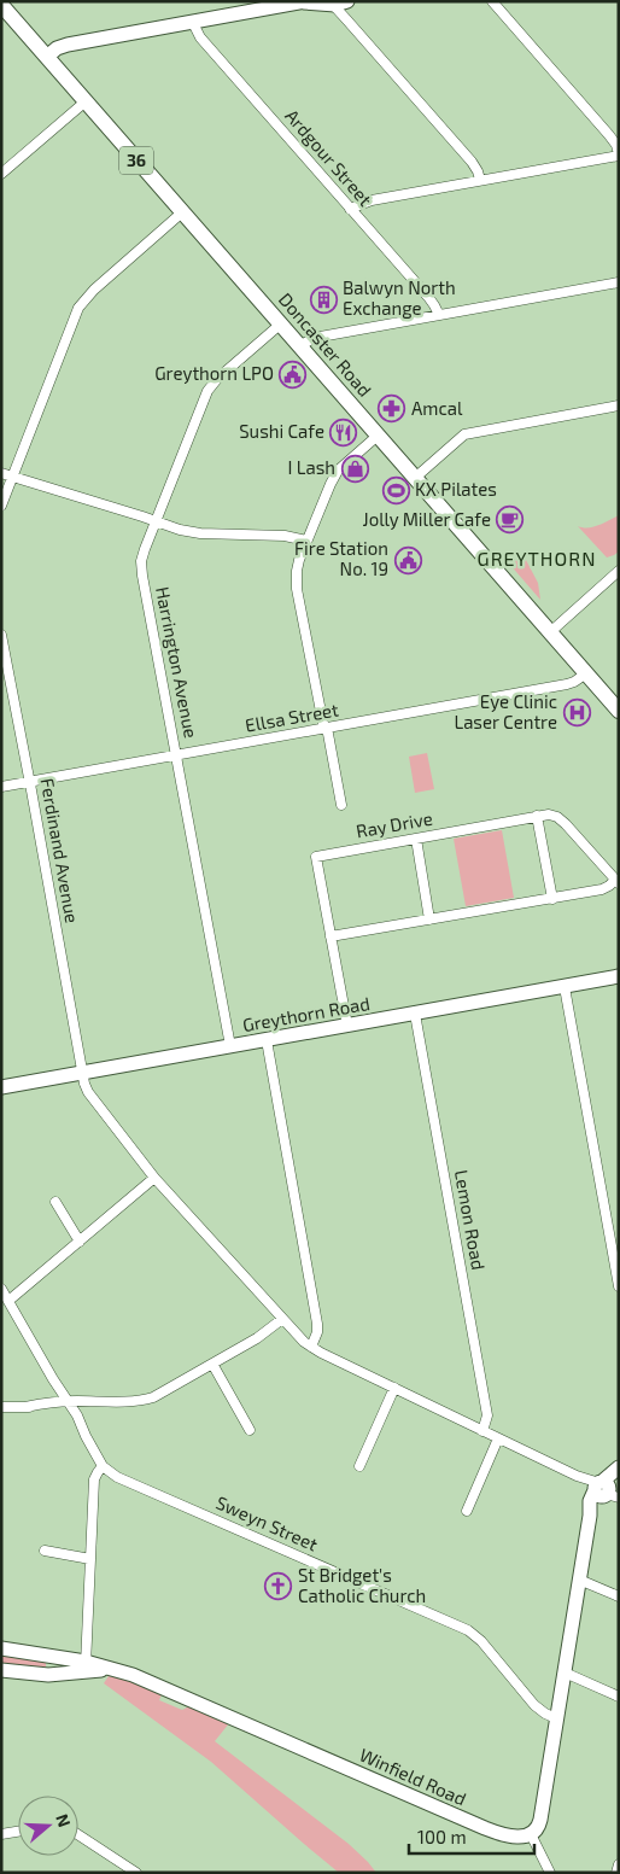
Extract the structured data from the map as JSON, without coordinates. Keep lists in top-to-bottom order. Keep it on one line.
{"streets":{"main road":["36","Doncaster Road"],"street":["Ardgour Street","Harrington Avenue","Ellsa Street","Ray Drive","Ferdinand Avenue","Greythorn Road","Lemon Road","Sweyn Street","Winfield Road"]},"crossings":[["Doncaster Road","Harrington Avenue"],["Doncaster Road","Ellsa Street"],["Harrington Avenue","Ellsa Street"],["Harrington Avenue","Greythorn Road"],["Ellsa Street","Ferdinand Avenue"],["Ray Drive","Greythorn Road"],["Ferdinand Avenue","Greythorn Road"],["Ferdinand Avenue","Lemon Road"],["Greythorn Road","Lemon Road"]],"districts":["GREYTHORN"],"places":{"building":["Balwyn North Exchange"],"public building":["Greythorn LPO","Fire Station No. 19"],"pharmacy":["Amcal"],"restaurant":["Sushi Cafe"],"shop":["I Lash"],"sports":["KX Pilates"],"cafe":["Jolly Miller Cafe"],"hospital":["Eye Clinic Laser Centre"],"church":["St Bridget's Catholic Church"]},"scale_bar":"100 m","north":"right"}
